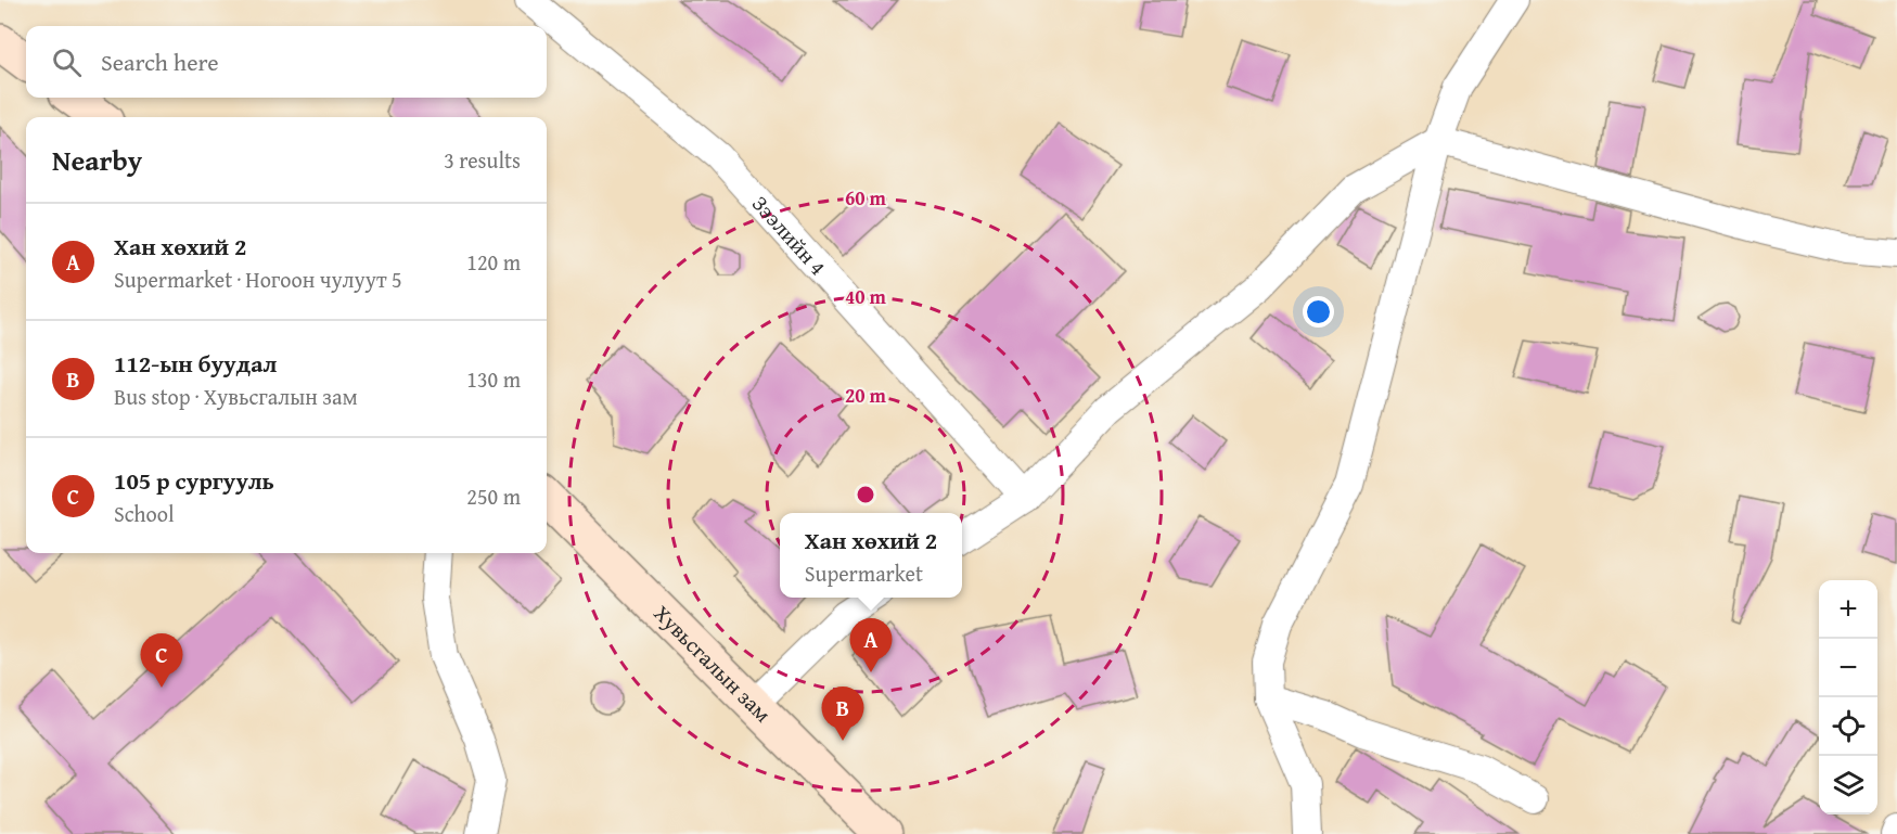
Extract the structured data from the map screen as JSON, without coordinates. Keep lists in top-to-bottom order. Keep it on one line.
{"streets":{"main road":["Хувьсгалын зам"],"street":["Зээлийн 4"]},"page":{"search":"Search here","heading":["Nearby","3 results"],"list":[{"mark":"A","name":"Хан хөхий 2","note":"Supermarket · Ногоон чулуут 5","value":"120 m"},{"mark":"B","name":"112-ын буудал","note":"Bus stop · Хувьсгалын зам","value":"130 m"},{"mark":"C","name":"105 р сургууль","note":"School","value":"250 m"}],"popup":["Хан хөхий 2","Supermarket"],"map_buttons":["+","−"],"pins":["A","C","B"]},"rings":["60 m","40 m","20 m"]}
